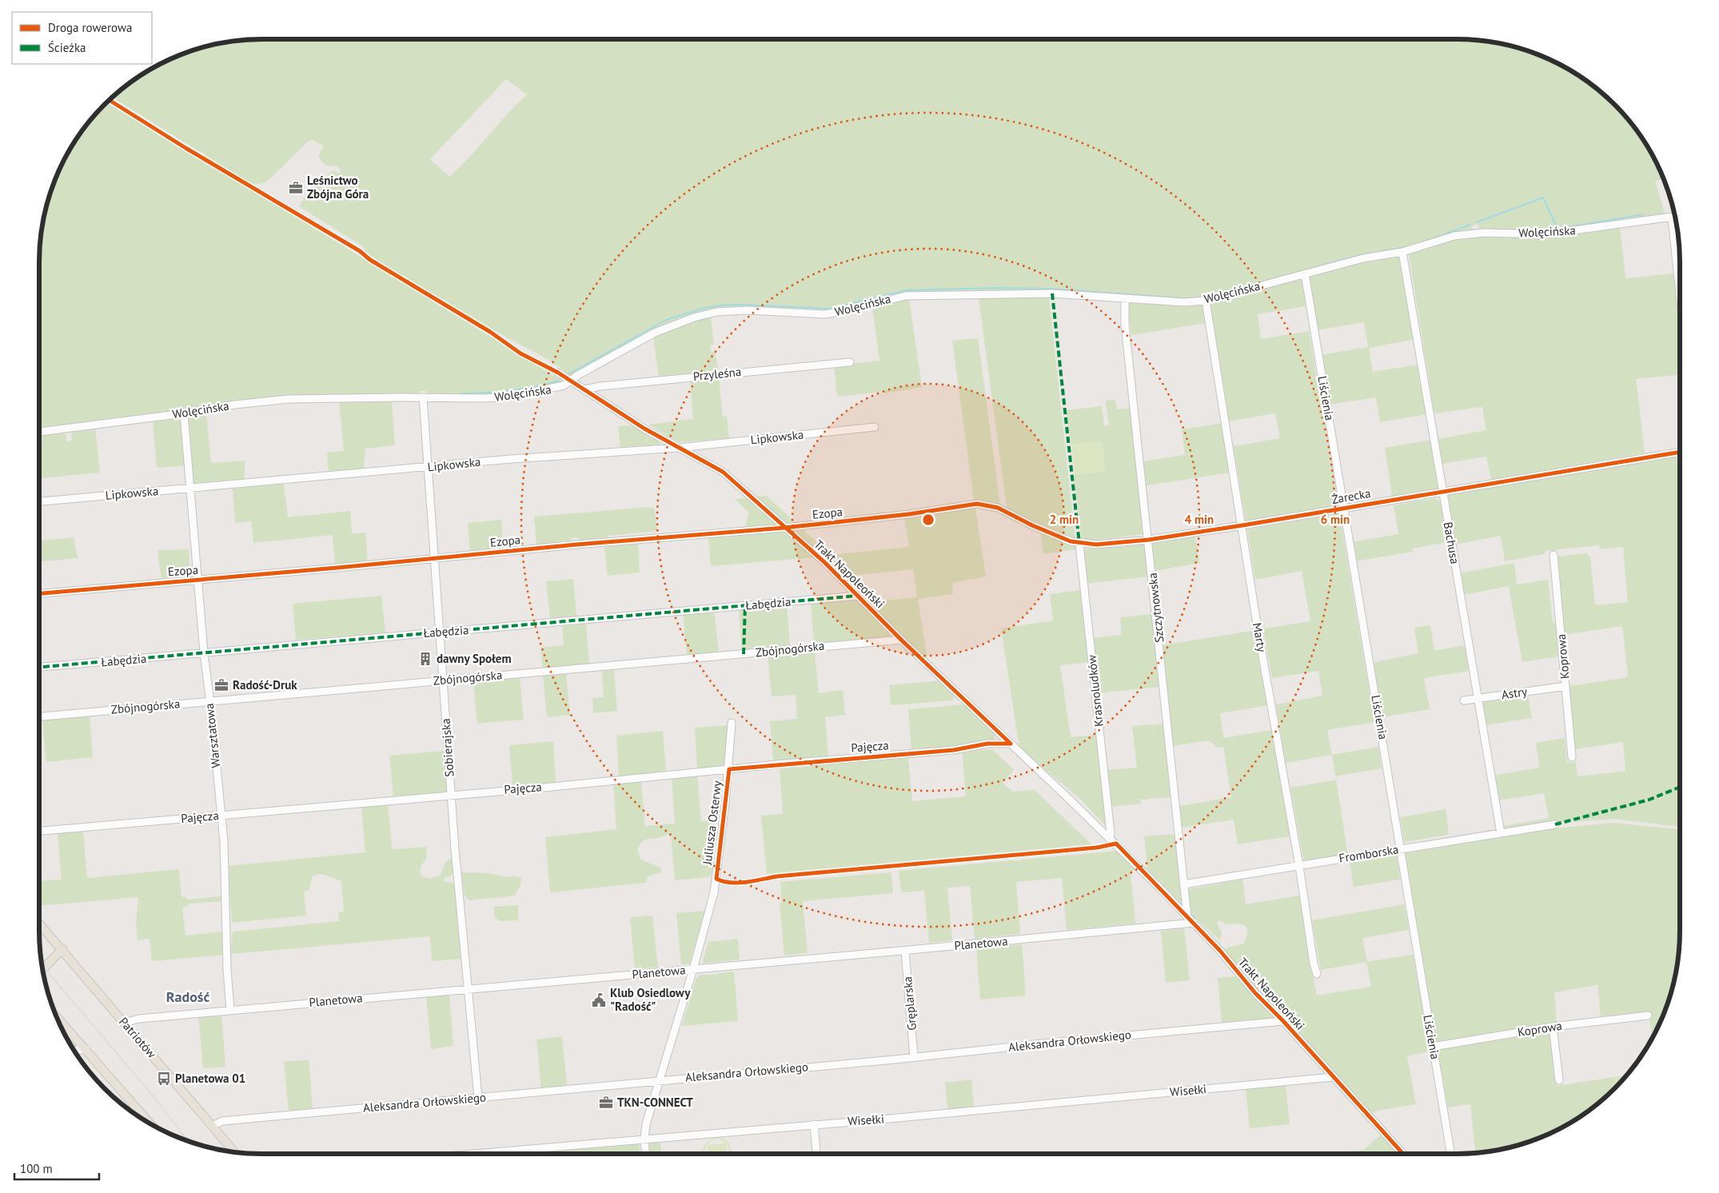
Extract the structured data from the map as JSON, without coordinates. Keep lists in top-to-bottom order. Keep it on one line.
{"streets":{"main road":["Patriotów"],"street":["Wolęcińska","Przyleśna","Liścienia","Lipkowska","Żarecka","Ezopa","Bachusa","Trakt Napoleoński","Łabędzia","Szczytnowska","Marty","Zbójnogórska","Koprowa","Krasnoludków","Astry","Warsztatowa","Pajęcza","Sobierajska","Juliusza Osterwy","Fromborska","Planetowa","Gręplarska","Aleksandra Orłowskiego","Wisełki"]},"crossings":[["Wolęcińska","Liścienia"],["Wolęcińska","Bachusa"],["Wolęcińska","Trakt Napoleoński"],["Wolęcińska","Szczytnowska"],["Wolęcińska","Marty"],["Wolęcińska","Warsztatowa"],["Wolęcińska","Sobierajska"],["Przyleśna","Trakt Napoleoński"],["Liścienia","Żarecka"],["Liścienia","Koprowa"],["Liścienia","Fromborska"],["Lipkowska","Trakt Napoleoński"],["Lipkowska","Warsztatowa"],["Lipkowska","Sobierajska"],["Żarecka","Ezopa"],["Żarecka","Bachusa"],["Żarecka","Szczytnowska"],["Żarecka","Marty"],["Żarecka","Krasnoludków"],["Ezopa","Trakt Napoleoński"],["Ezopa","Warsztatowa"],["Ezopa","Sobierajska"],["Bachusa","Astry"],["Bachusa","Fromborska"],["Trakt Napoleoński","Łabędzia"],["Trakt Napoleoński","Szczytnowska"],["Trakt Napoleoński","Zbójnogórska"],["Trakt Napoleoński","Krasnoludków"],["Trakt Napoleoński","Pajęcza"],["Trakt Napoleoński","Planetowa"],["Trakt Napoleoński","Aleksandra Orłowskiego"],["Trakt Napoleoński","Wisełki"],["Łabędzia","Warsztatowa"],["Łabędzia","Sobierajska"],["Szczytnowska","Fromborska"],["Marty","Fromborska"],["Zbójnogórska","Warsztatowa"],["Zbójnogórska","Sobierajska"],["Koprowa","Astry"],["Warsztatowa","Pajęcza"],["Warsztatowa","Planetowa"],["Pajęcza","Sobierajska"],["Pajęcza","Juliusza Osterwy"],["Sobierajska","Planetowa"],["Sobierajska","Aleksandra Orłowskiego"],["Juliusza Osterwy","Planetowa"],["Juliusza Osterwy","Aleksandra Orłowskiego"],["Juliusza Osterwy","Wisełki"],["Planetowa","Gręplarska"],["Planetowa","Patriotów"],["Gręplarska","Aleksandra Orłowskiego"],["Patriotów","Aleksandra Orłowskiego"]],"districts":["Radość"],"places":{"office":["Leśnictwo Zbójna Góra","Radość-Druk","TKN-CONNECT"],"building":["dawny Społem"],"public building":["Klub Osiedlowy \"Radość\""],"bus stop":["Planetowa 01"]},"legend":["Droga rowerowa","Ścieżka"],"scale_bar":"100 m","rings":["2 min","4 min","6 min"]}
